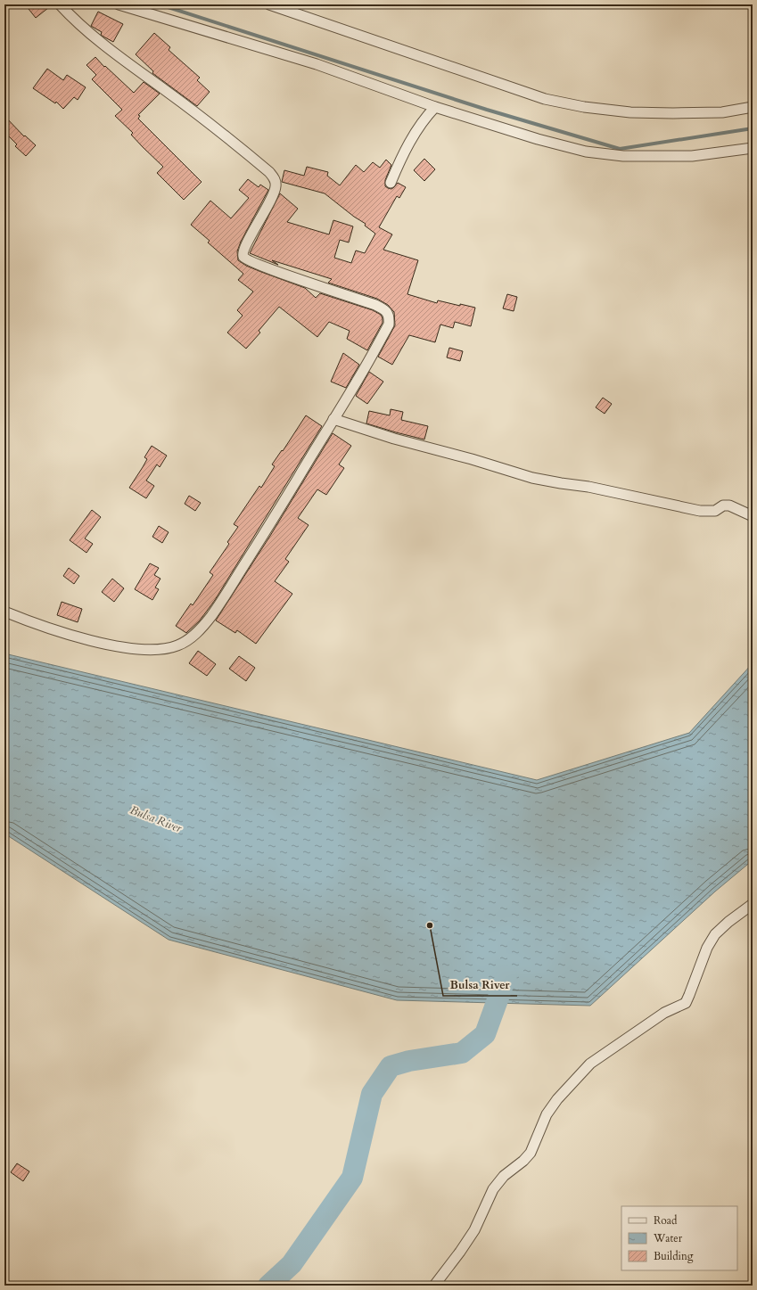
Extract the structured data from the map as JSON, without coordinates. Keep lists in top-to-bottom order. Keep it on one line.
{"water":["Bulsa River"],"places":["Bulsa River"],"legend":["Road","Water","Building"]}
